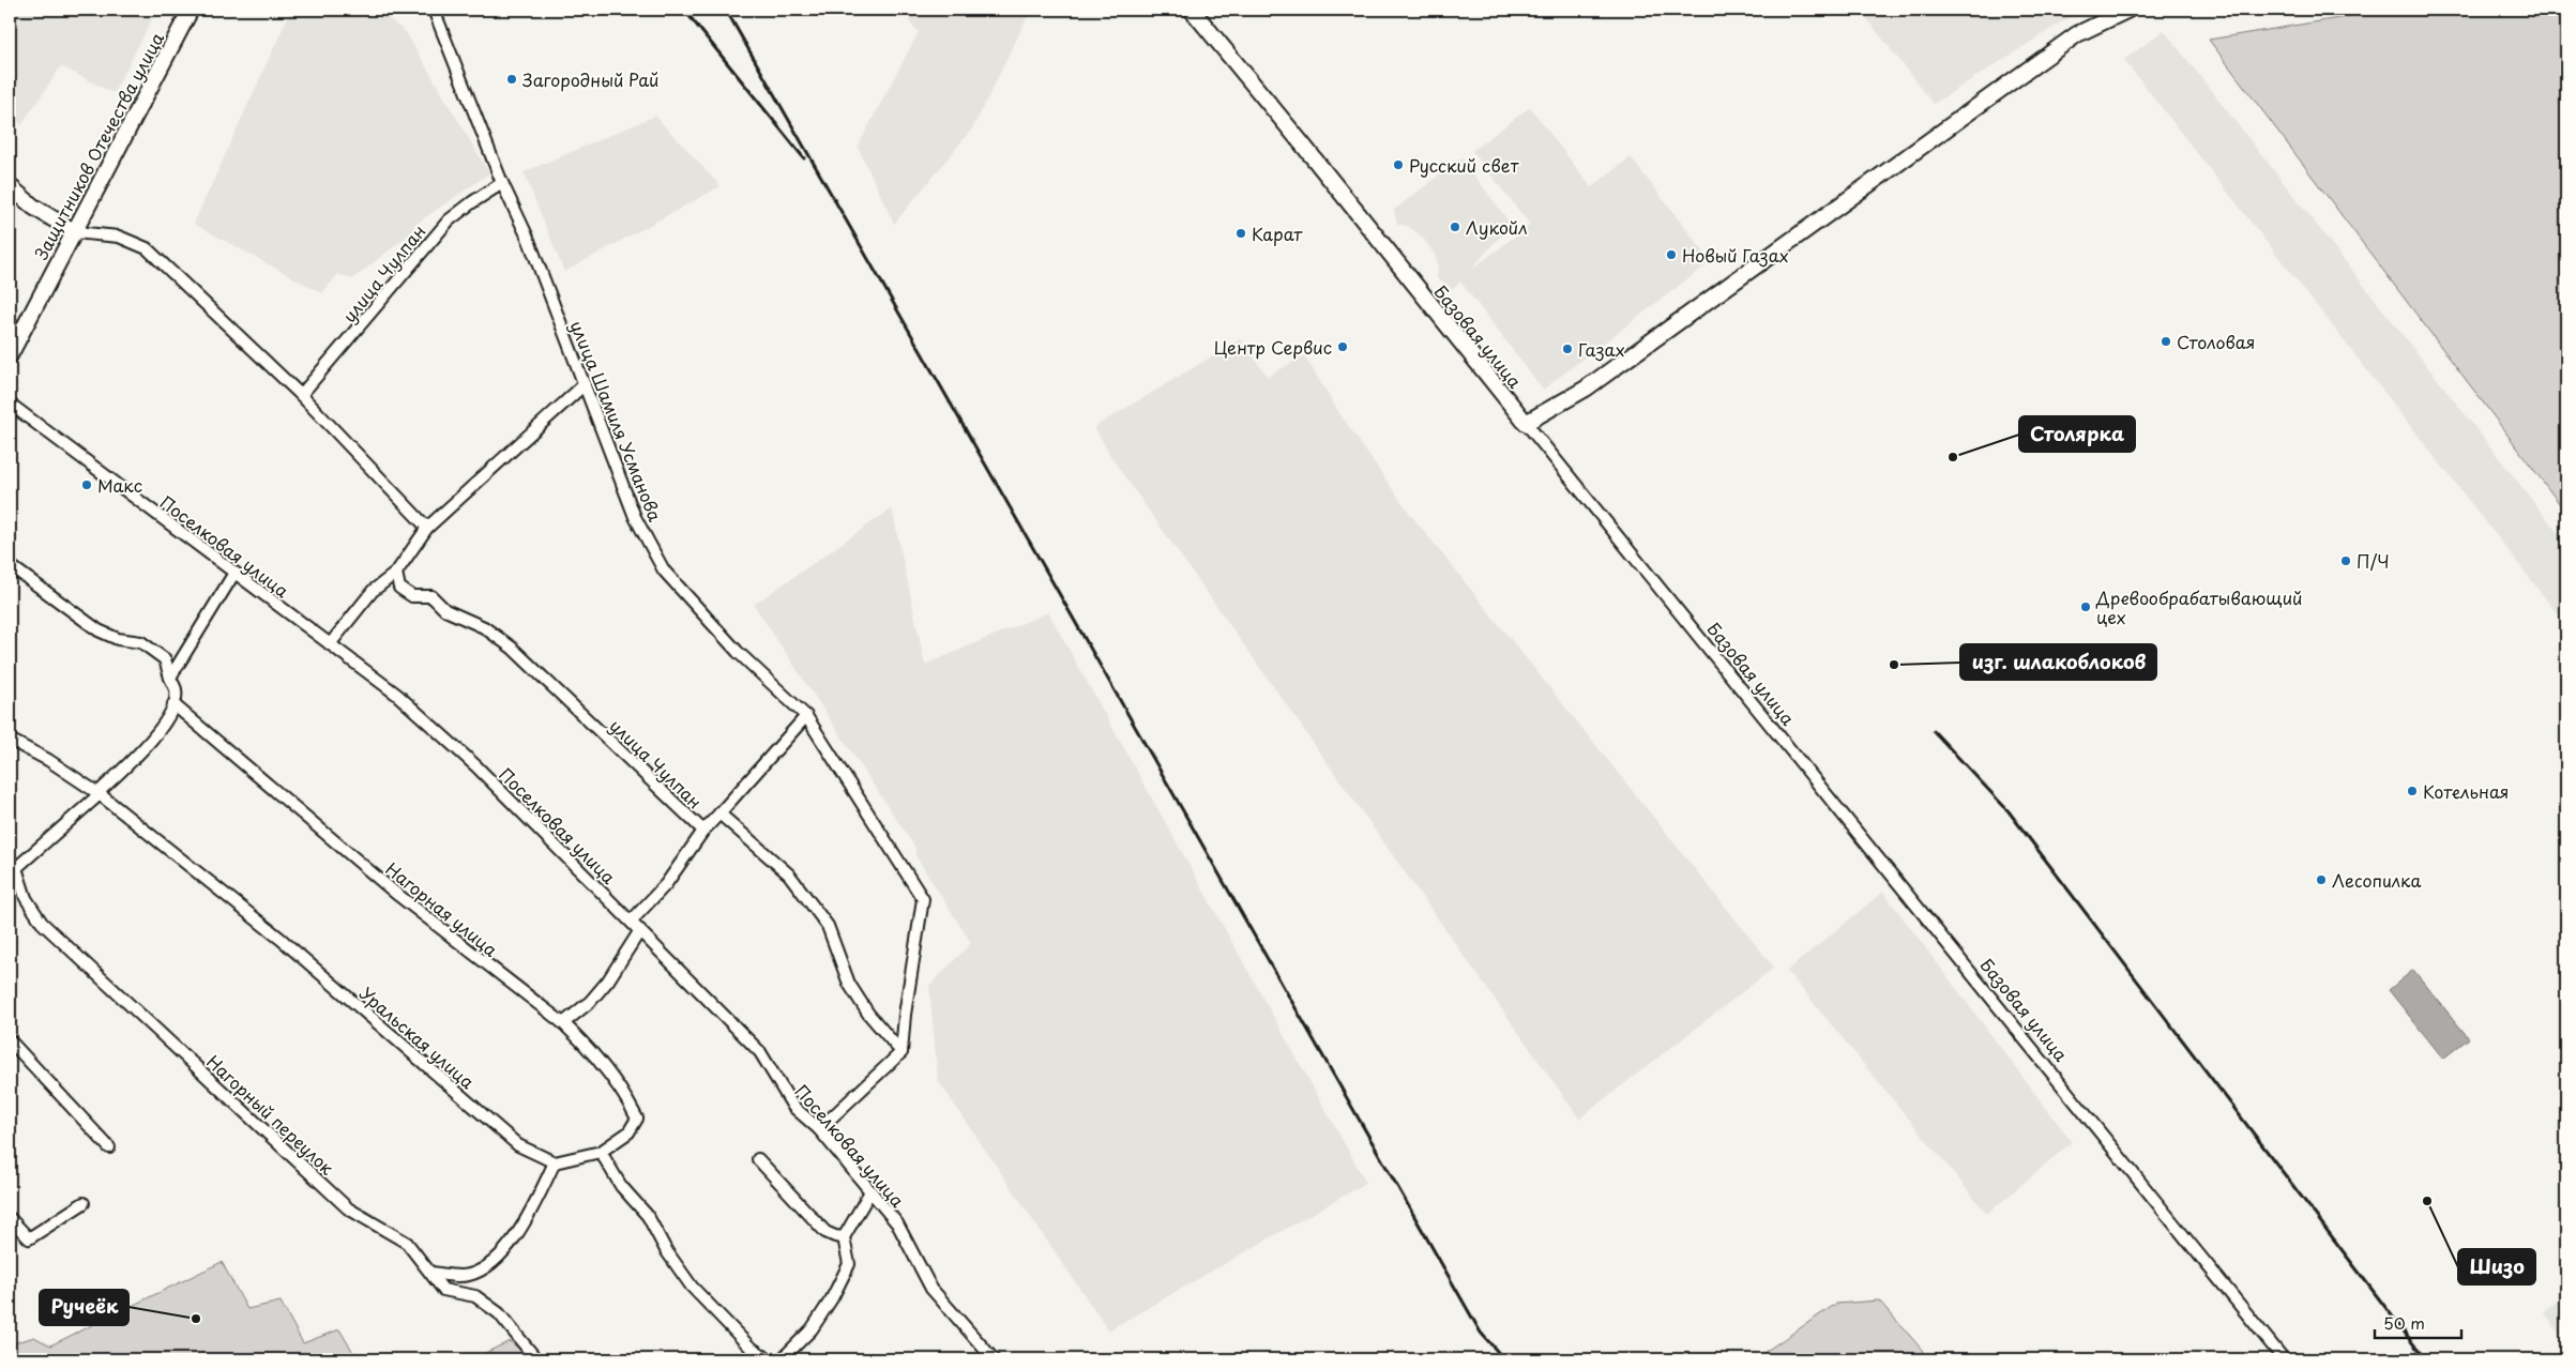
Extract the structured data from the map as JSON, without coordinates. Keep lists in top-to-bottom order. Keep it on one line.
{"streets":{"main road":["Защитников Отечества улица","Базовая улица"],"street":["улица Чулпан","улица Шамиля Усманова","Поселковая улица","Нагорная улица","Уральская улица","Нагорный переулок"]},"crossings":[["улица Чулпан","улица Шамиля Усманова"]],"places":["Загородный Рай","Русский свет","Лукойл","Карат","Новый Газах","Столовая","Центр Сервис","Газах","Столярка","Макс","П/Ч","Древообрабатывающий цех","изг. шлакоблоков","Котельная","Лесопилка","Шизо","Ручеёк"],"scale_bar":"50 m"}
